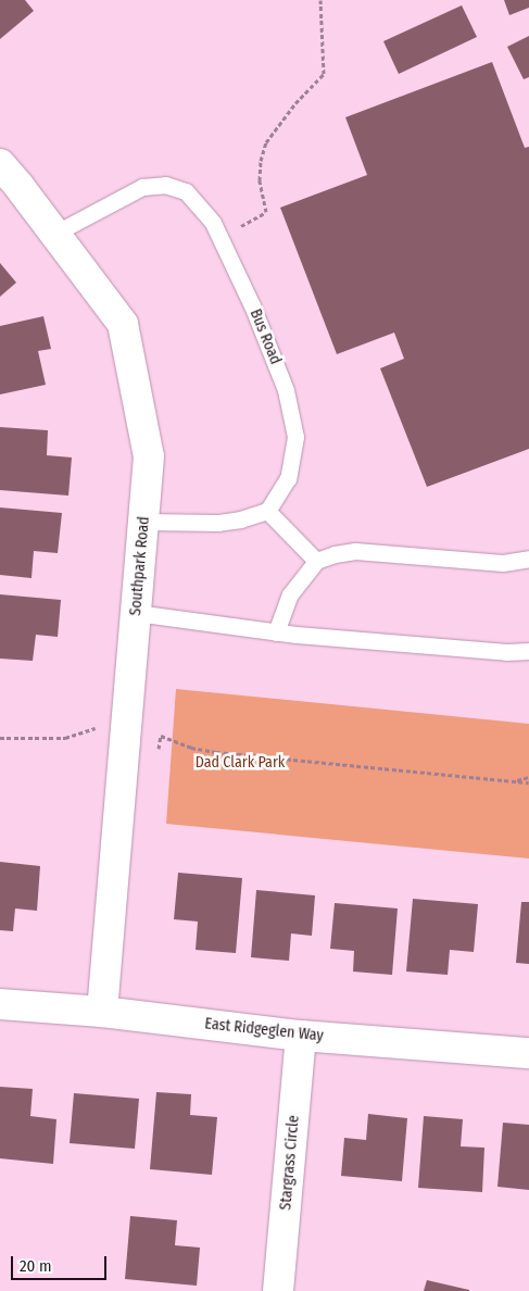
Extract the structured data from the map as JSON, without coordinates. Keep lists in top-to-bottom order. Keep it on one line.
{"streets":{"street":["Southpark Road","East Ridgeglen Way","Stargrass Circle"],"lane":["Bus Road"]},"crossings":[["Bus Road","Southpark Road"],["Southpark Road","East Ridgeglen Way"],["East Ridgeglen Way","Stargrass Circle"]],"parks":["Dad Clark Park"],"scale_bar":"20 m"}
